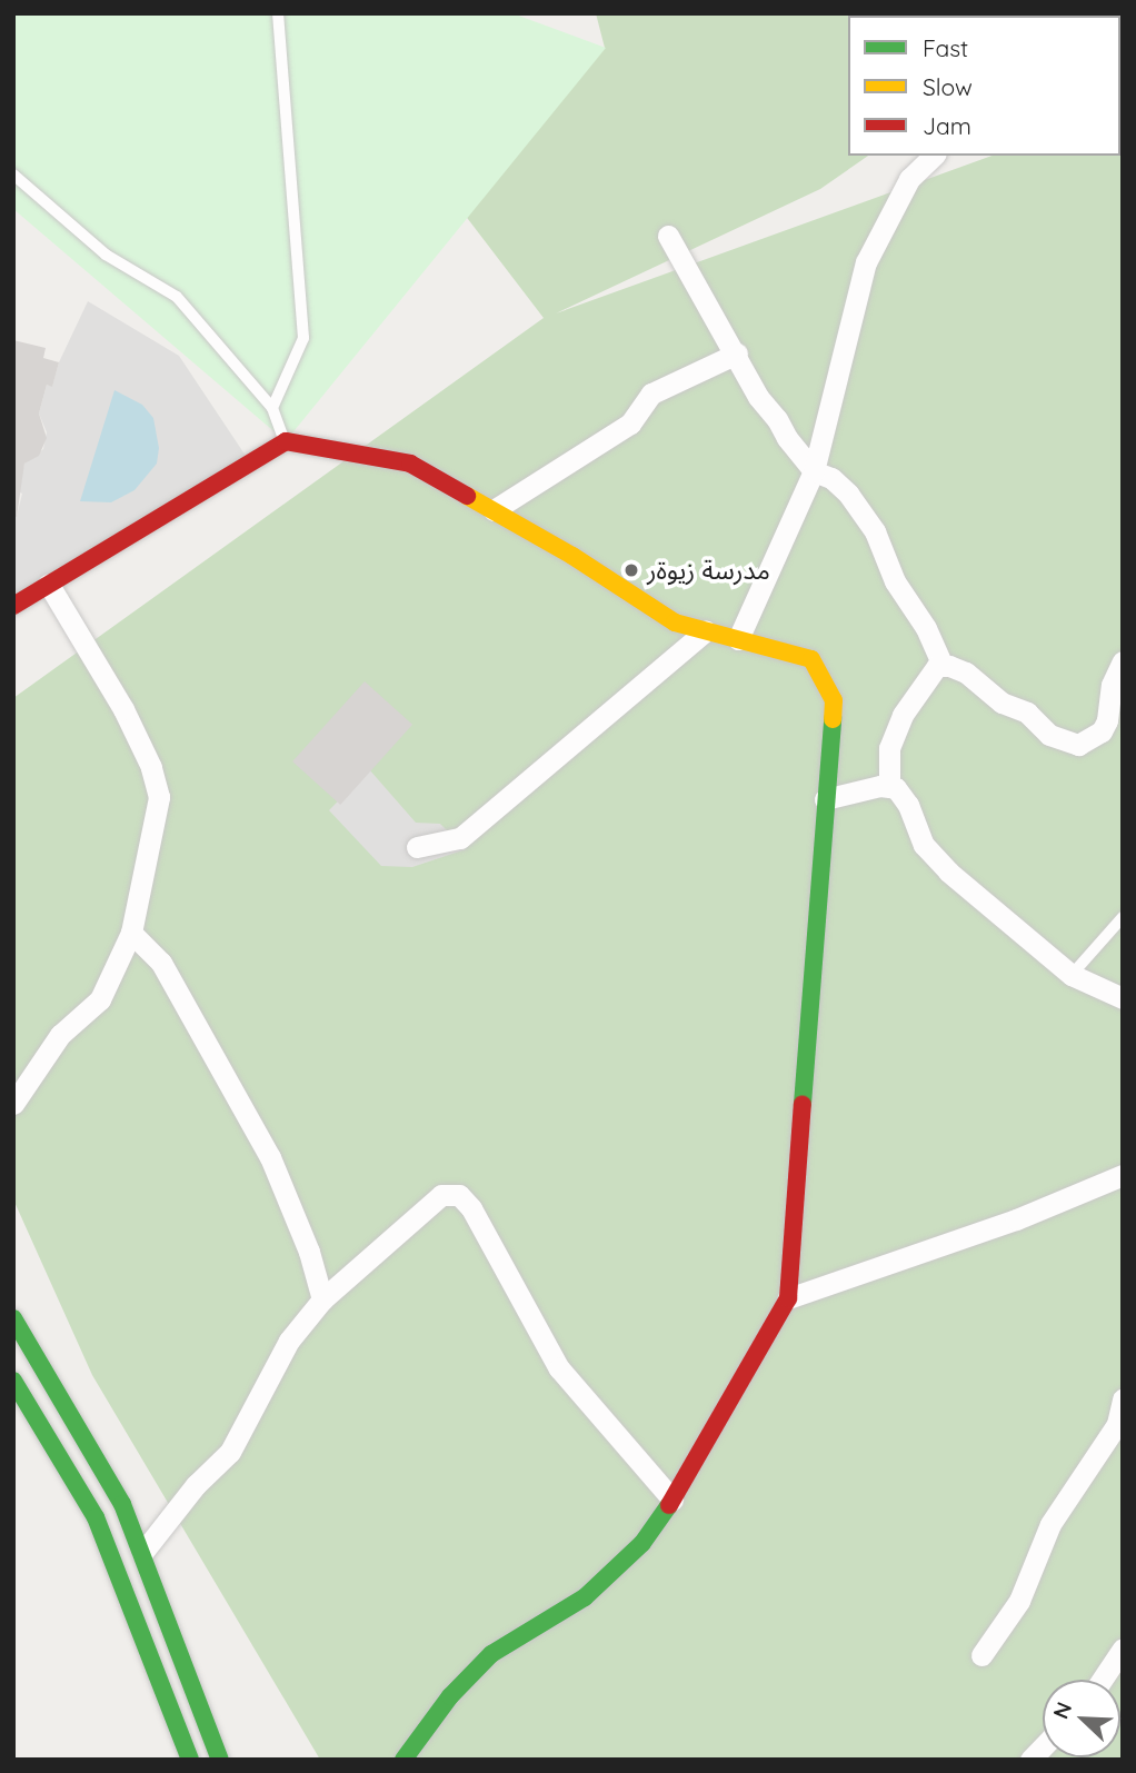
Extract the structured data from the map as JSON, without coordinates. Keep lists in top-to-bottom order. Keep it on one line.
{"places":["مدرسة زيوةر"],"legend":["Fast","Slow","Jam"],"north":"top left"}
